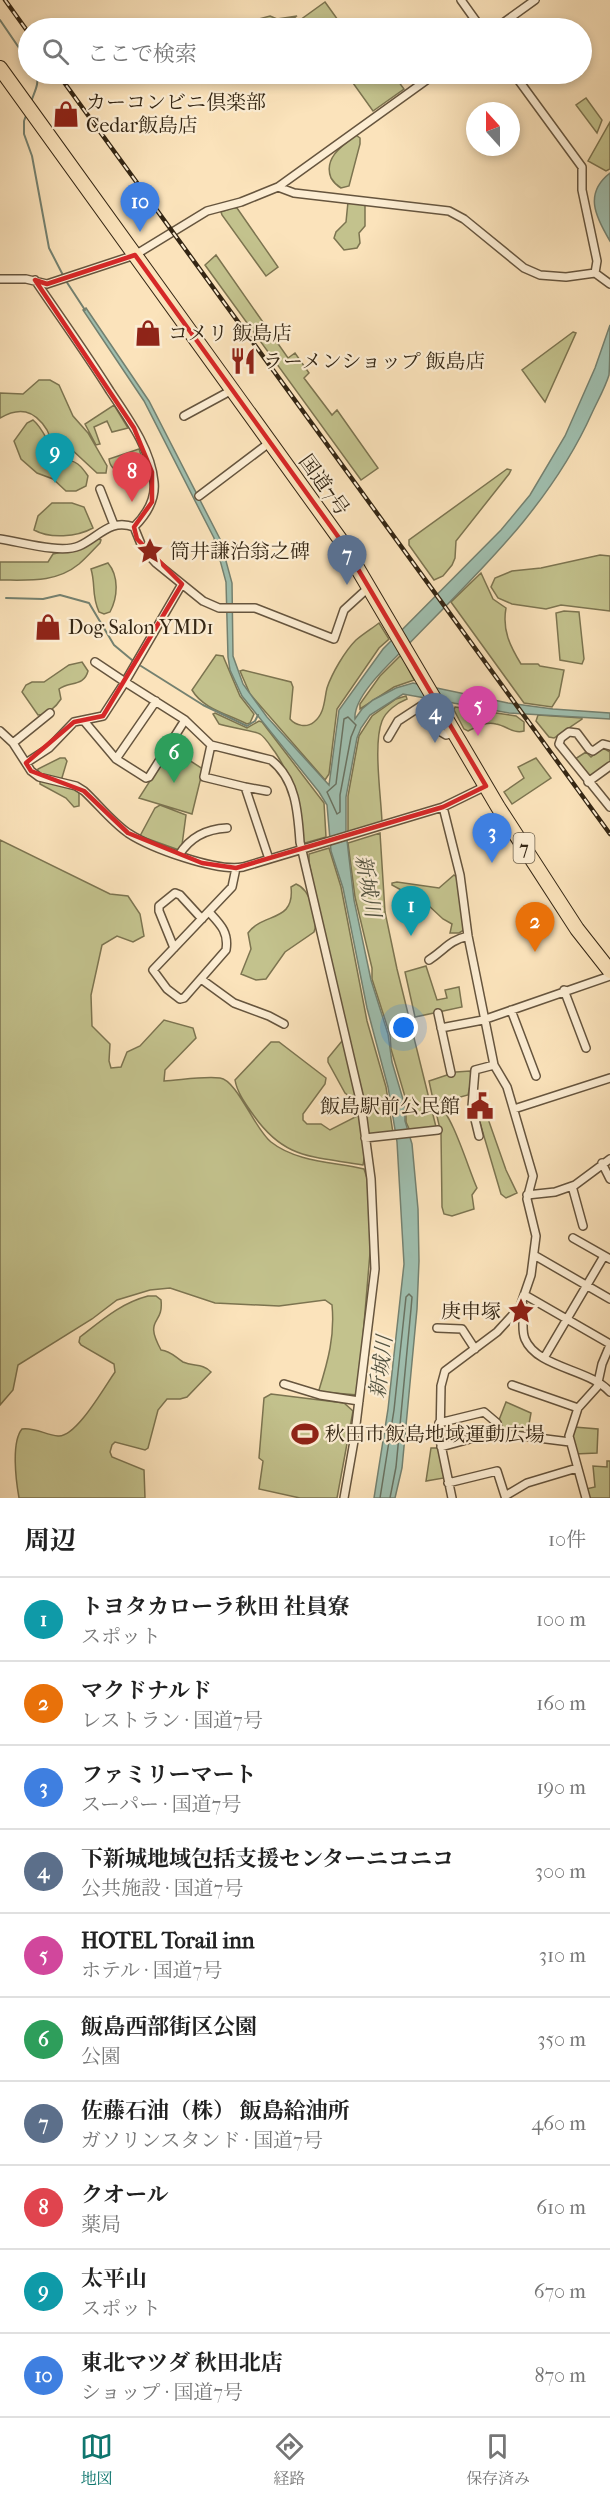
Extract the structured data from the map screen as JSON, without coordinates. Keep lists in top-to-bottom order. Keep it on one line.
{"streets":{"highway":["国道7号","7"]},"water":["新城川"],"places":{"shop":["カーコンビニ倶楽部 Cedar飯島店","コメリ 飯島店","Dog Salon YMD1"],"restaurant":["ラーメンショップ 飯島店"],"place":["筒井謙治翁之碑","庚申塚"],"public building":["飯島駅前公民館"],"sports":["秋田市飯島地域運動広場"]},"north":"top","page":{"search":"ここで検索","pins":["10","9","8","7","5","4","6","3","1","2"],"heading":["周辺","10件"],"list":[{"mark":"1","name":"トヨタカローラ秋田 社員寮","note":"スポット","value":"100 m"},{"mark":"2","name":"マクドナルド","note":"レストラン · 国道7号","value":"160 m"},{"mark":"3","name":"ファミリーマート","note":"スーパー · 国道7号","value":"190 m"},{"mark":"4","name":"下新城地域包括支援センターニコニコ","note":"公共施設 · 国道7号","value":"300 m"},{"mark":"5","name":"HOTEL Torail inn","note":"ホテル · 国道7号","value":"310 m"},{"mark":"6","name":"飯島西部街区公園","note":"公園","value":"350 m"},{"mark":"7","name":"佐藤石油（株） 飯島給油所","note":"ガソリンスタンド · 国道7号","value":"460 m"},{"mark":"8","name":"クオール","note":"薬局","value":"610 m"},{"mark":"9","name":"太平山","note":"スポット","value":"670 m"},{"mark":"10","name":"東北マツダ 秋田北店","note":"ショップ · 国道7号","value":"870 m"}],"nav":["地図","経路","保存済み"]}}
